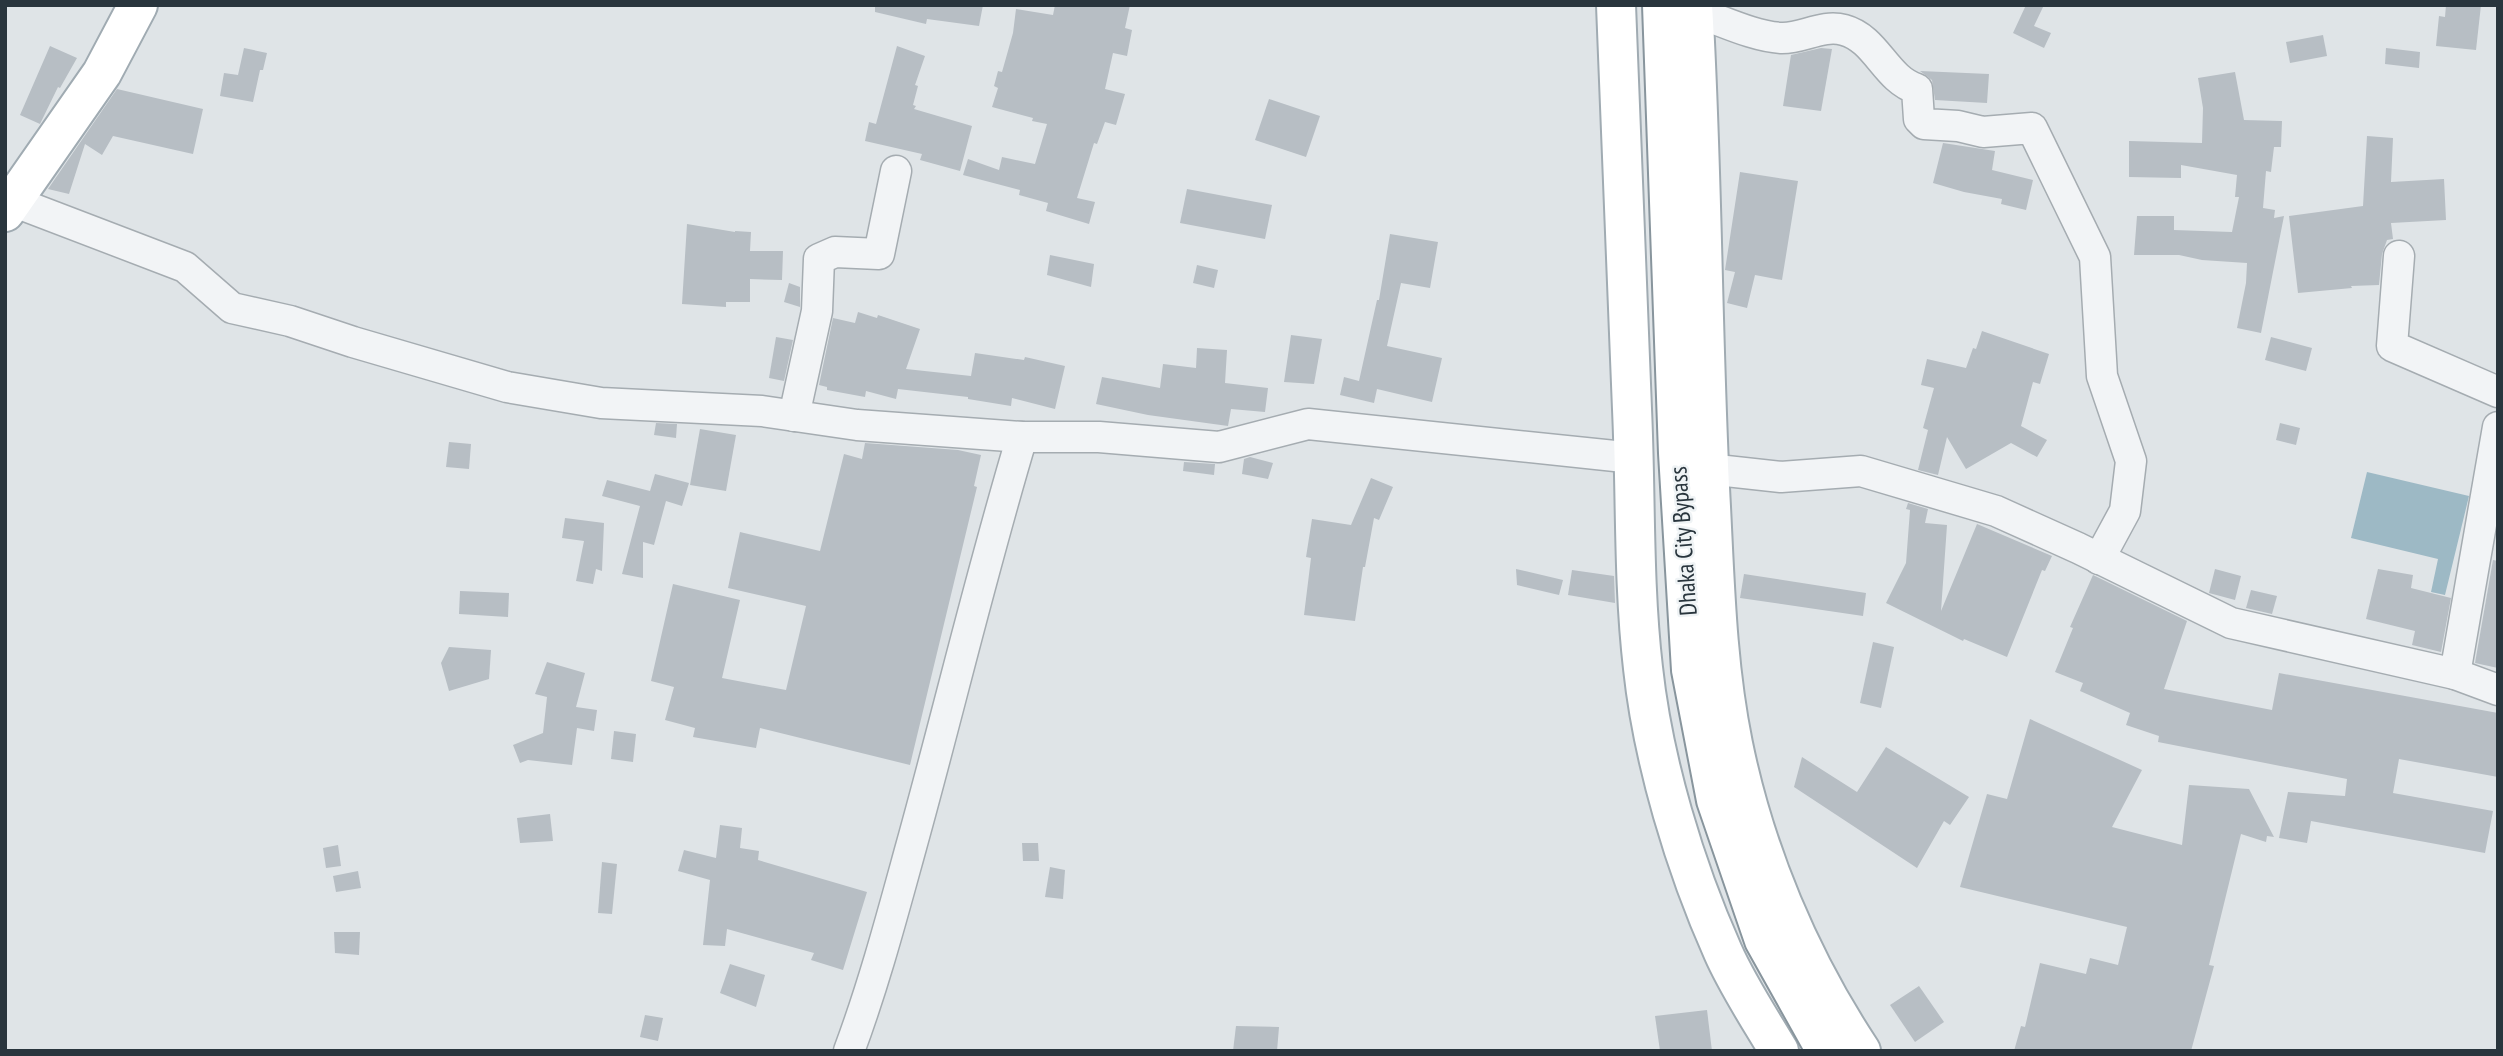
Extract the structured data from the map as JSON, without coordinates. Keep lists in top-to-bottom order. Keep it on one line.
{"streets":{"main road":["Dhaka City Bypass"]}}
